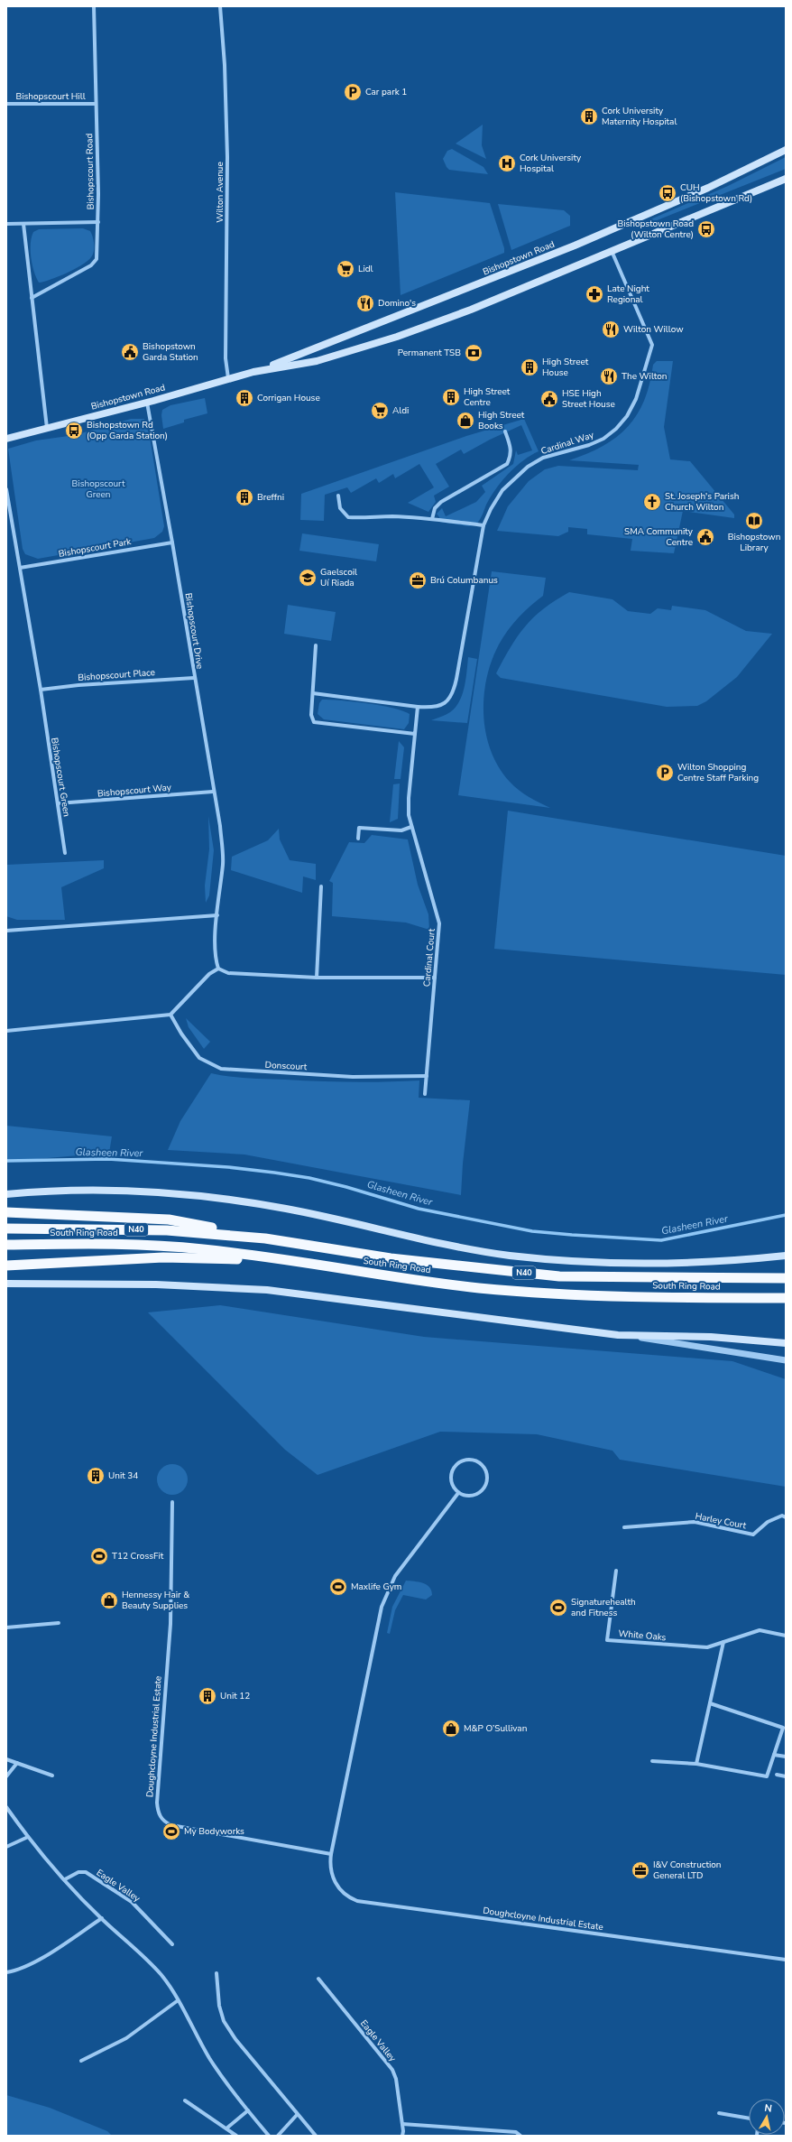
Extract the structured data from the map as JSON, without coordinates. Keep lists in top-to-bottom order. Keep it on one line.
{"streets":{"highway":["N40","South Ring Road"],"main road":["Bishopstown Road"],"street":["Bishopscourt Hill","Bishopscourt Road","Wilton Avenue","Cardinal Way","Bishopscourt Park","Bishopscourt Drive","Bishopscourt Place","Bishopscourt Green","Bishopscourt Way","Cardinal Court","Donscourt","Harley Court","White Oaks","Doughcloyne Industrial Estate","Eagle Valley"]},"crossings":[["Bishopscourt Hill","Bishopscourt Road"],["Wilton Avenue","Bishopstown Road"],["Bishopstown Road","Cardinal Way"],["Bishopstown Road","Bishopscourt Drive"],["Cardinal Way","Cardinal Court"],["Bishopscourt Park","Bishopscourt Drive"],["Bishopscourt Park","Bishopscourt Green"],["Bishopscourt Drive","Bishopscourt Place"],["Bishopscourt Drive","Bishopscourt Way"],["Bishopscourt Place","Bishopscourt Green"],["Bishopscourt Green","Bishopscourt Way"],["Cardinal Court","Donscourt"]],"water":["Glasheen River"],"parks":["Bishopscourt Green"],"places":{"parking":["Car park 1","Wilton Shopping Centre Staff Parking"],"building":["Cork University Maternity Hospital","High Street House","High Street Centre","Corrigan House","Breffni","Unit 34","Unit 12"],"hospital":["Cork University Hospital"],"bus stop":["CUH (Bishopstown Rd)","Bishopstown Road (Wilton Centre)","Bishopstown Rd (Opp Garda Station)"],"supermarket":["Lidl","Aldi"],"pharmacy":["Late Night Regional"],"restaurant":["Domino's","Wilton Willow","The Wilton"],"public building":["Bishopstown Garda Station","HSE High Street House","SMA Community Centre"],"bank":["Permanent TSB"],"shop":["High Street Books","Hennessy Hair & Beauty Supplies","M&P O’Sullivan"],"church":["St. Joseph's Parish Church Wilton"],"library":["Bishopstown Library"],"school or university":["Gaelscoil Uí Riada"],"office":["Brú Columbanus","I&V Construction General LTD"],"sports":["T12 CrossFit","Maxlife Gym","Signaturehealth and Fitness","My Bodyworks"]},"north":"top"}
